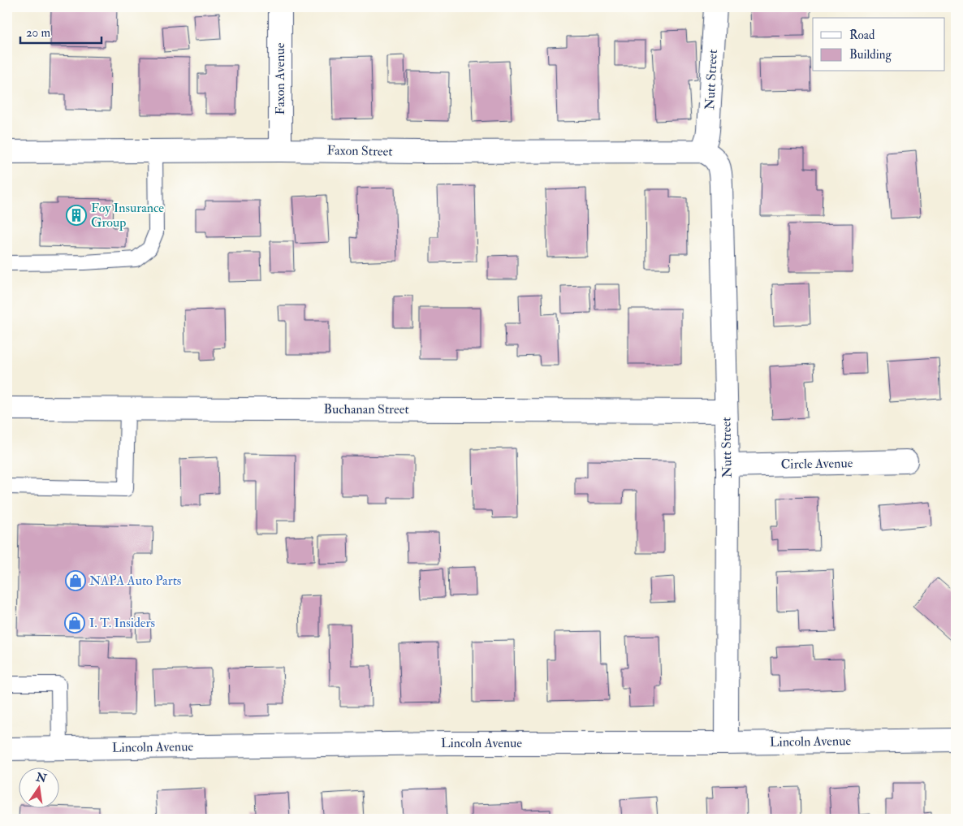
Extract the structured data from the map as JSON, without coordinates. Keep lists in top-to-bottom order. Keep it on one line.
{"streets":{"street":["Faxon Avenue","Nutt Street","Faxon Street","Buchanan Street","Circle Avenue","Lincoln Avenue"]},"crossings":[["Faxon Avenue","Faxon Street"],["Nutt Street","Faxon Street"],["Nutt Street","Buchanan Street"],["Nutt Street","Circle Avenue"],["Nutt Street","Lincoln Avenue"]],"places":{"building":["Foy Insurance Group"],"shop":["NAPA Auto Parts","I. T. Insiders"]},"legend":["Road","Building"],"scale_bar":"20 m","north":"top"}
